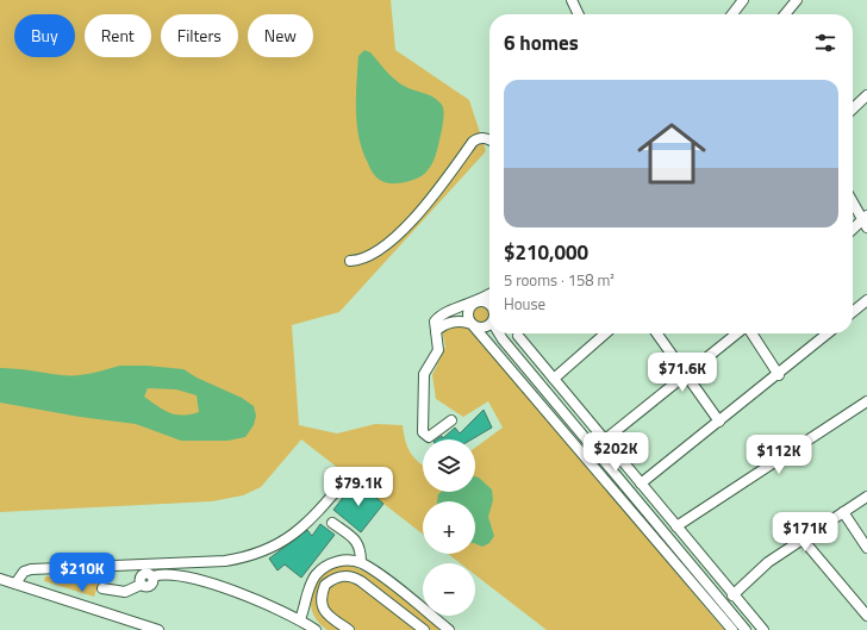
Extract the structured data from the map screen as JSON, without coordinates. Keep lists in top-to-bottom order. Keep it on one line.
{"page":{"chip":["Buy","Rent","Filters","New"],"heading":"6 homes","list":[{"name":"$210,000","note":"5 rooms · 158 m² · House"}],"price":["$71.6K","$202K","$112K","$79.1K","$171K","$210K"],"map_buttons":["+","−"]}}
